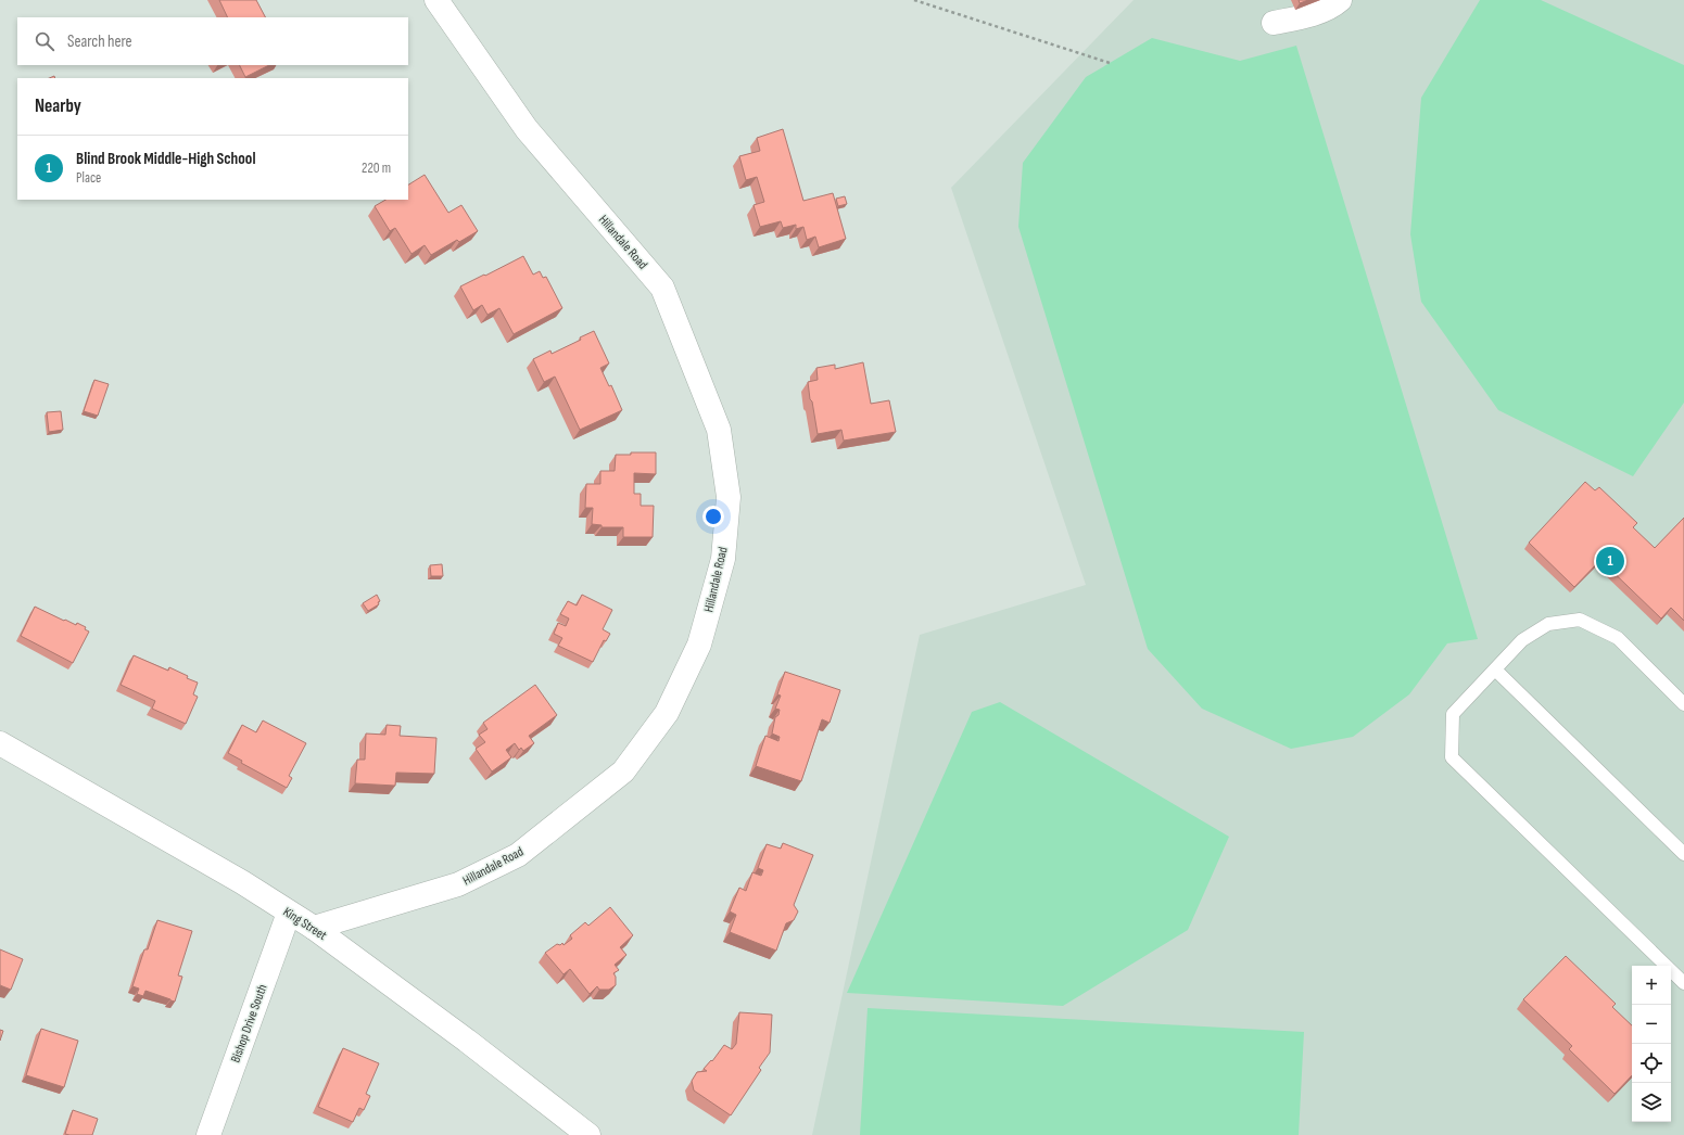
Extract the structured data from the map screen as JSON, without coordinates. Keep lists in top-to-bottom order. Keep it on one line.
{"streets":{"street":["Hillandale Road","King Street","Bishop Drive South"]},"crossings":[["Hillandale Road","King Street"],["King Street","Bishop Drive South"]],"page":{"search":"Search here","heading":"Nearby","list":[{"mark":"1","name":"Blind Brook Middle-High School","note":"Place","value":"220 m"}],"pins":"1","map_buttons":["+","−"]}}
